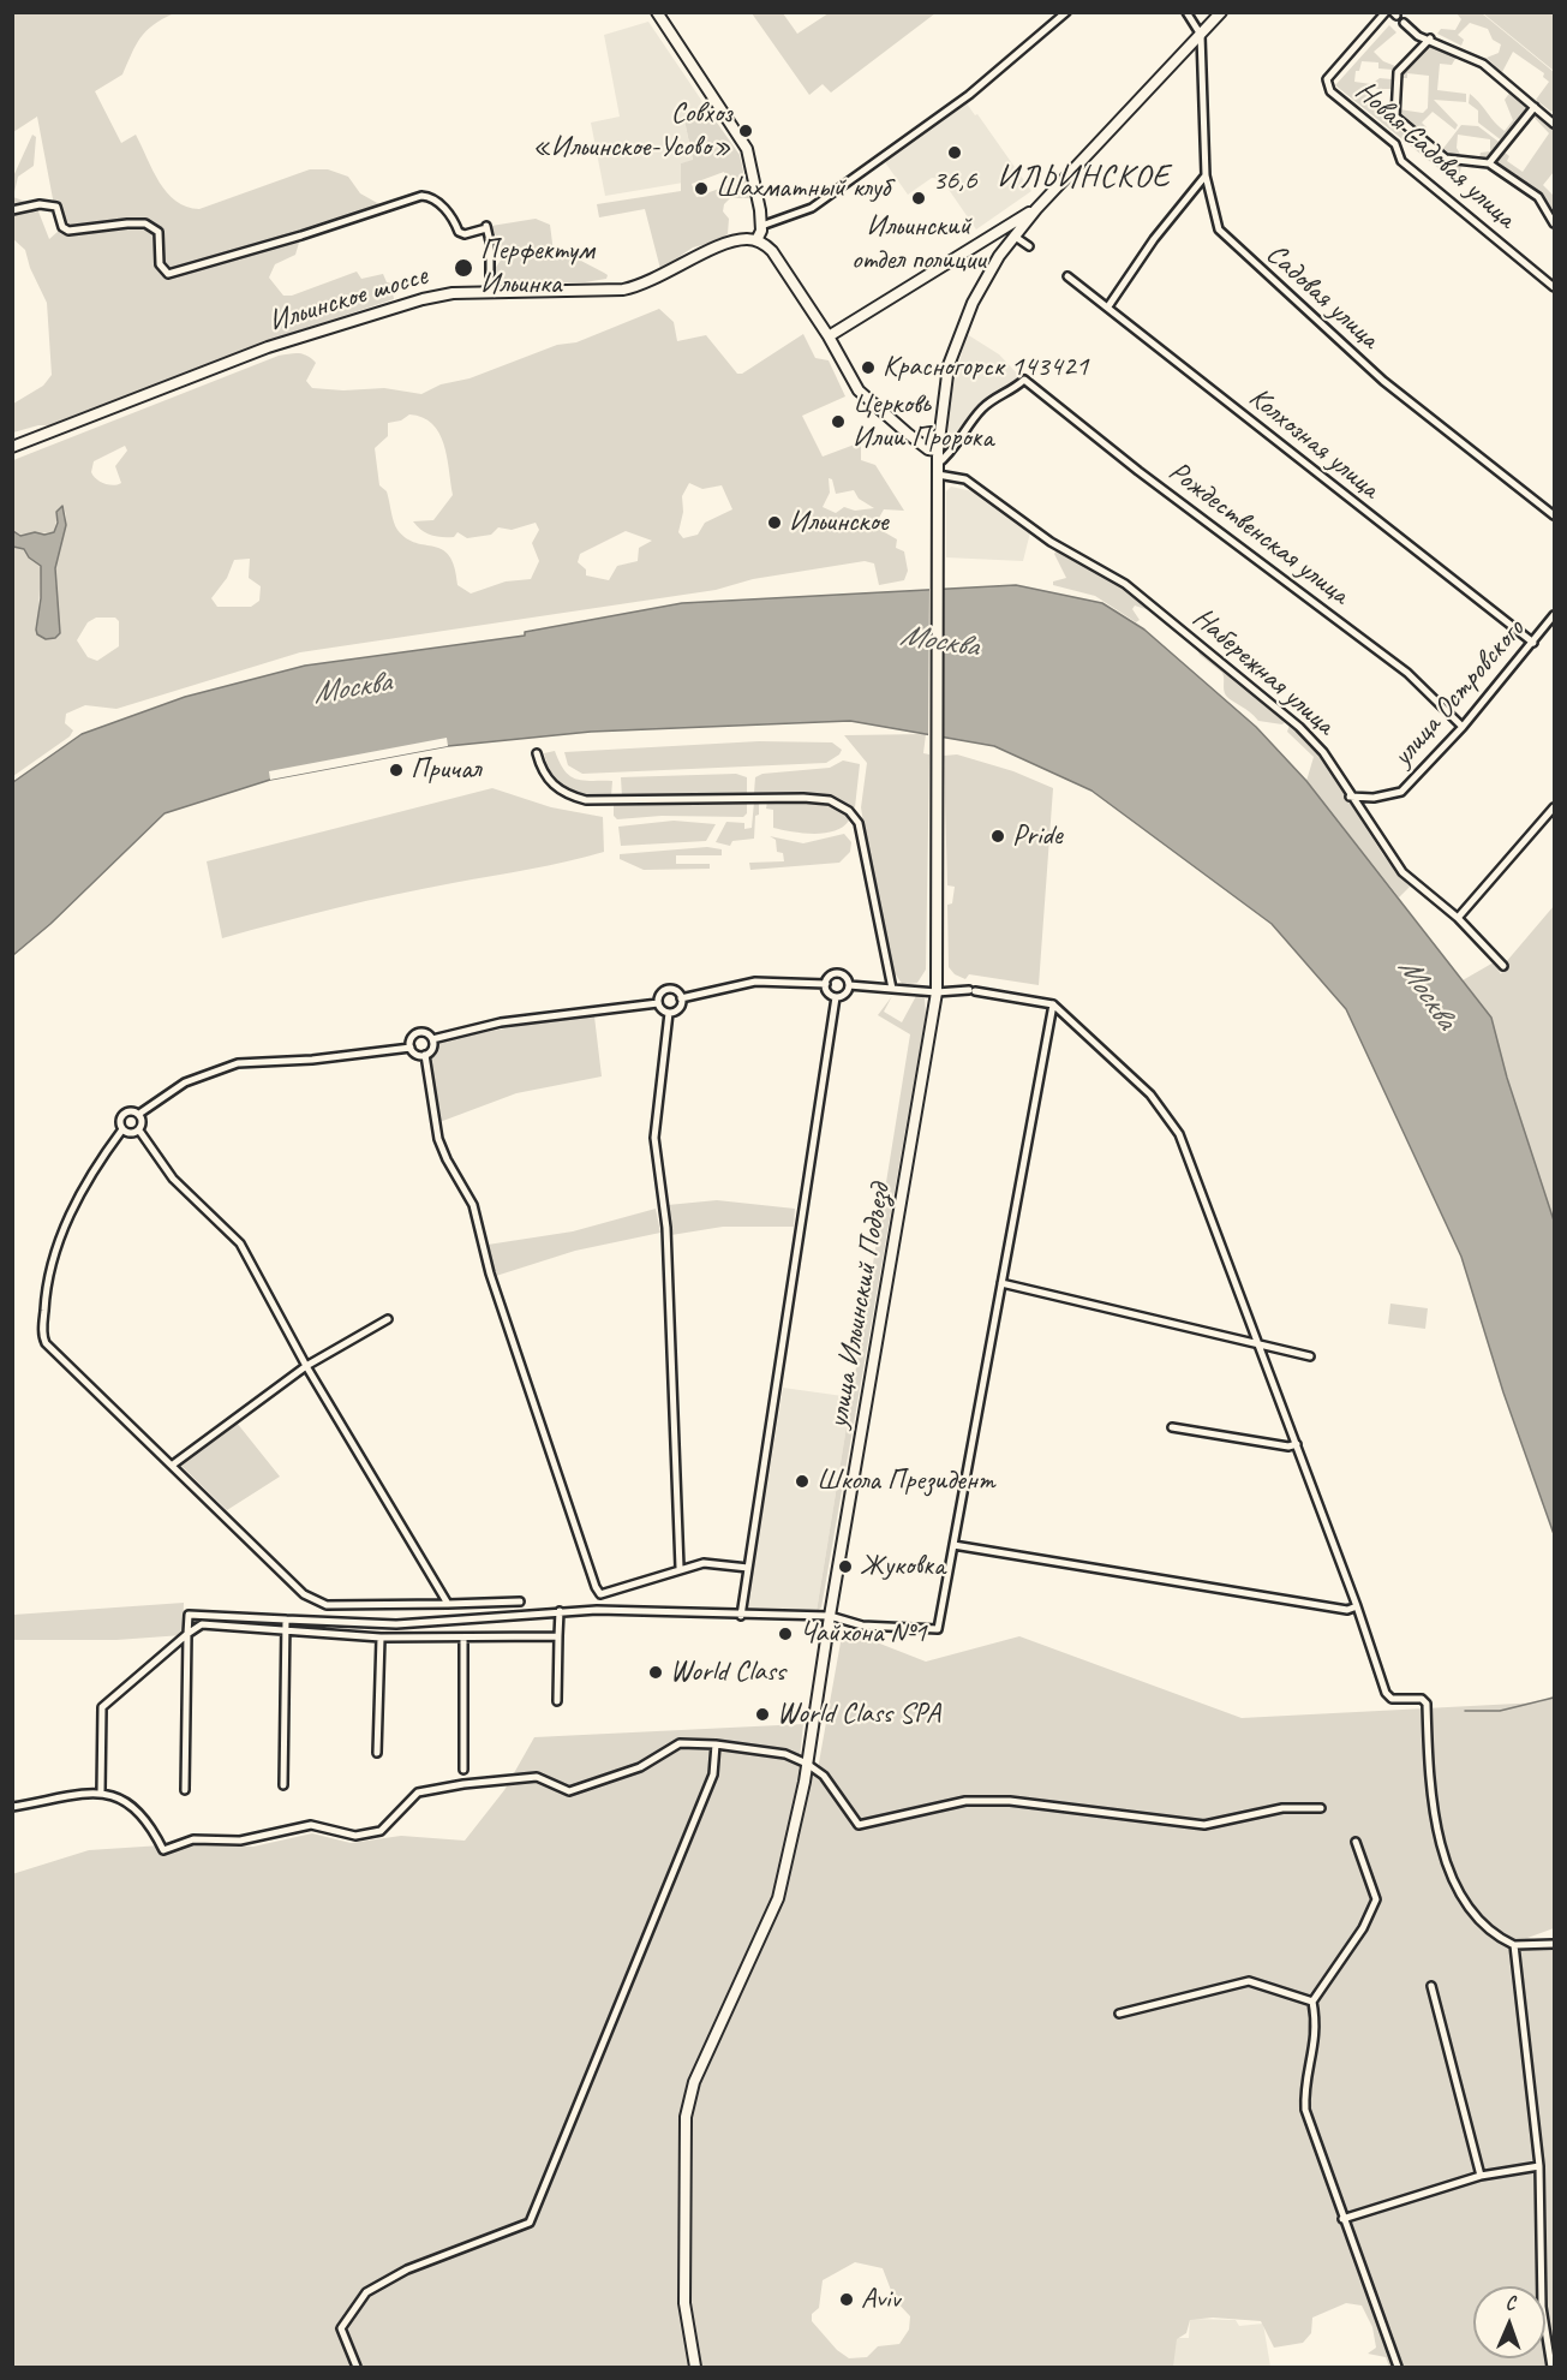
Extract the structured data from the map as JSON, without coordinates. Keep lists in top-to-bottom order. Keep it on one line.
{"streets":{"main road":["Ильинское шоссе","улица Ильинский Подъезд"],"street":["Новая Садовая улица","Садовая улица","Колхозная улица","Рождественская улица","Набережная улица","улица Островского"]},"crossings":[["Колхозная улица","улица Островского"],["Рождественская улица","улица Островского"],["Набережная улица","улица Островского"],["Набережная улица","улица Ильинский Подъезд"]],"districts":["ИЛЬИНСКОЕ"],"water":["Москва"],"places":["Совхоз «Ильинское-Усово»","36,6","Шахматный клуб","Ильинский отдел полиции","Перфектум Ильинка","Красногорск 143421","Церковь Илии Пророка","Ильинское","Причал","Pride","Школа Президент","Жуковка","Чайхона №1","World Class","World Class SPA","Aviv"],"north":"top"}
